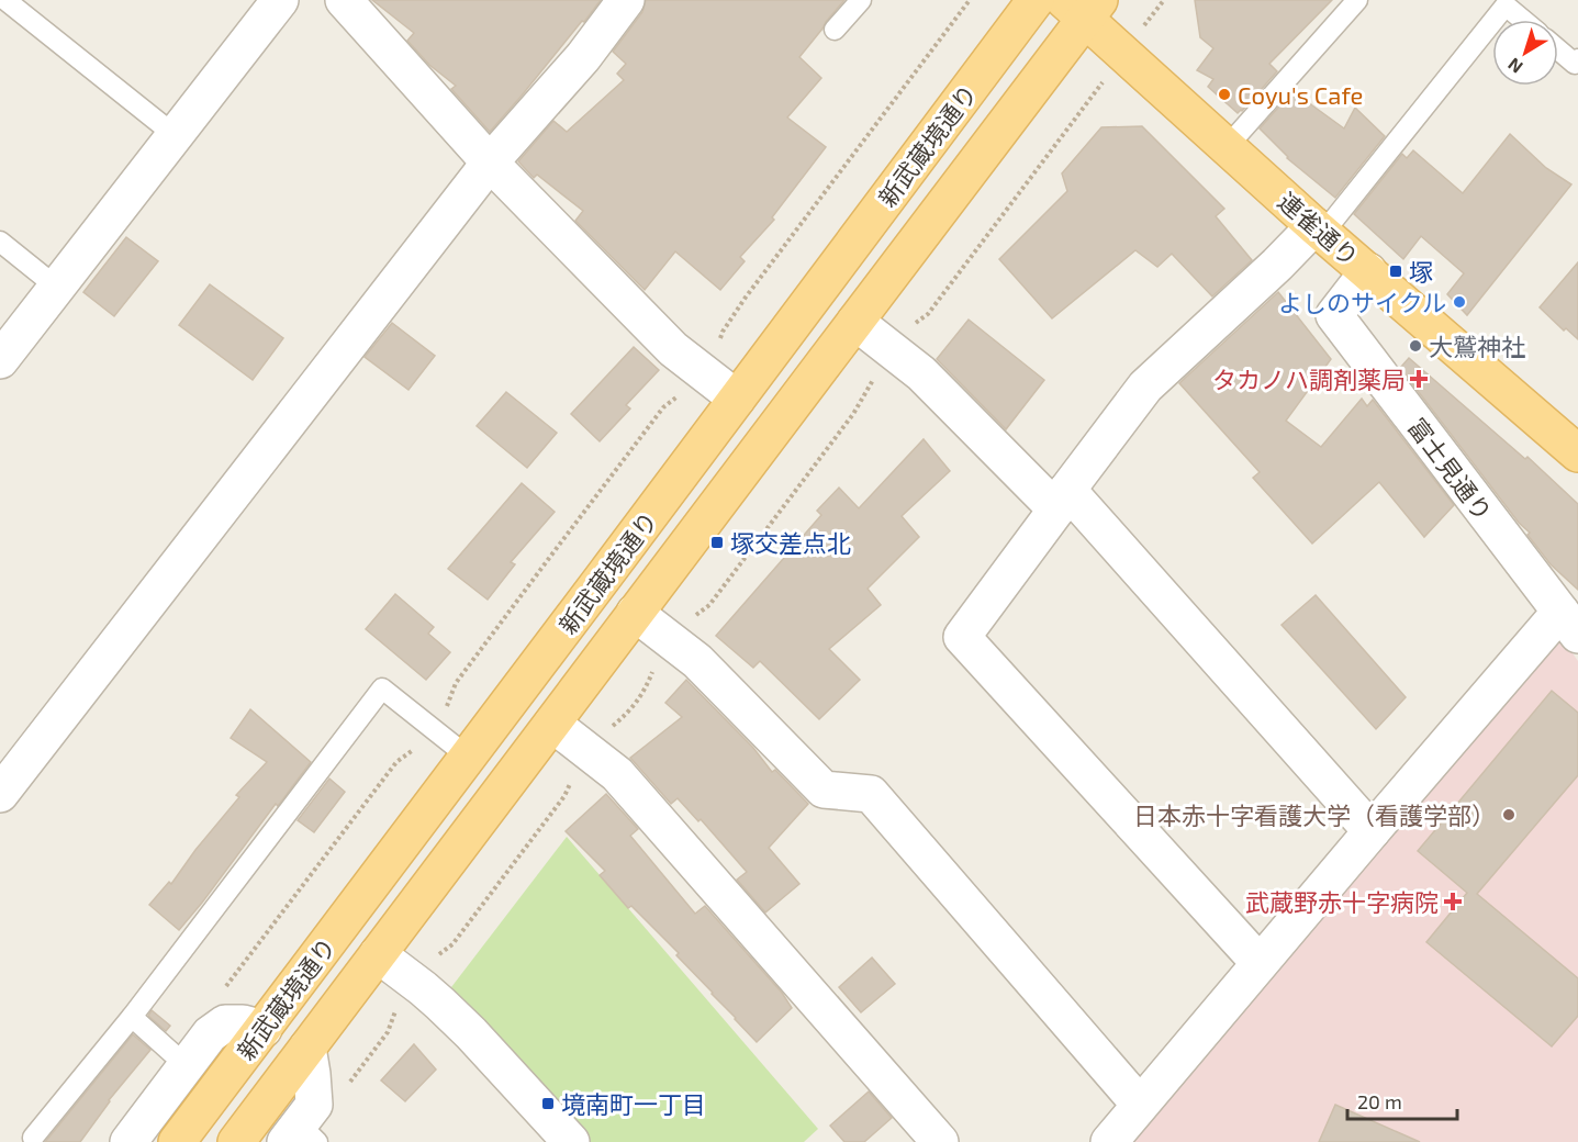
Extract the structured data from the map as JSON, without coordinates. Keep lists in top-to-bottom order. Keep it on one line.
{"streets":{"main road":["新武蔵境通り","連雀通り"],"street":["富士見通り"]},"crossings":[["新武蔵境通り","連雀通り"],["連雀通り","富士見通り"]],"places":{"other":["Coyu's Cafe","よしのサイクル","大鷲神社","日本赤十字看護大学（看護学部）"],"transit":["塚","塚交差点北","境南町一丁目"],"health":["タカノハ調剤薬局","武蔵野赤十字病院"]},"scale_bar":"20 m","north":"bottom left"}
